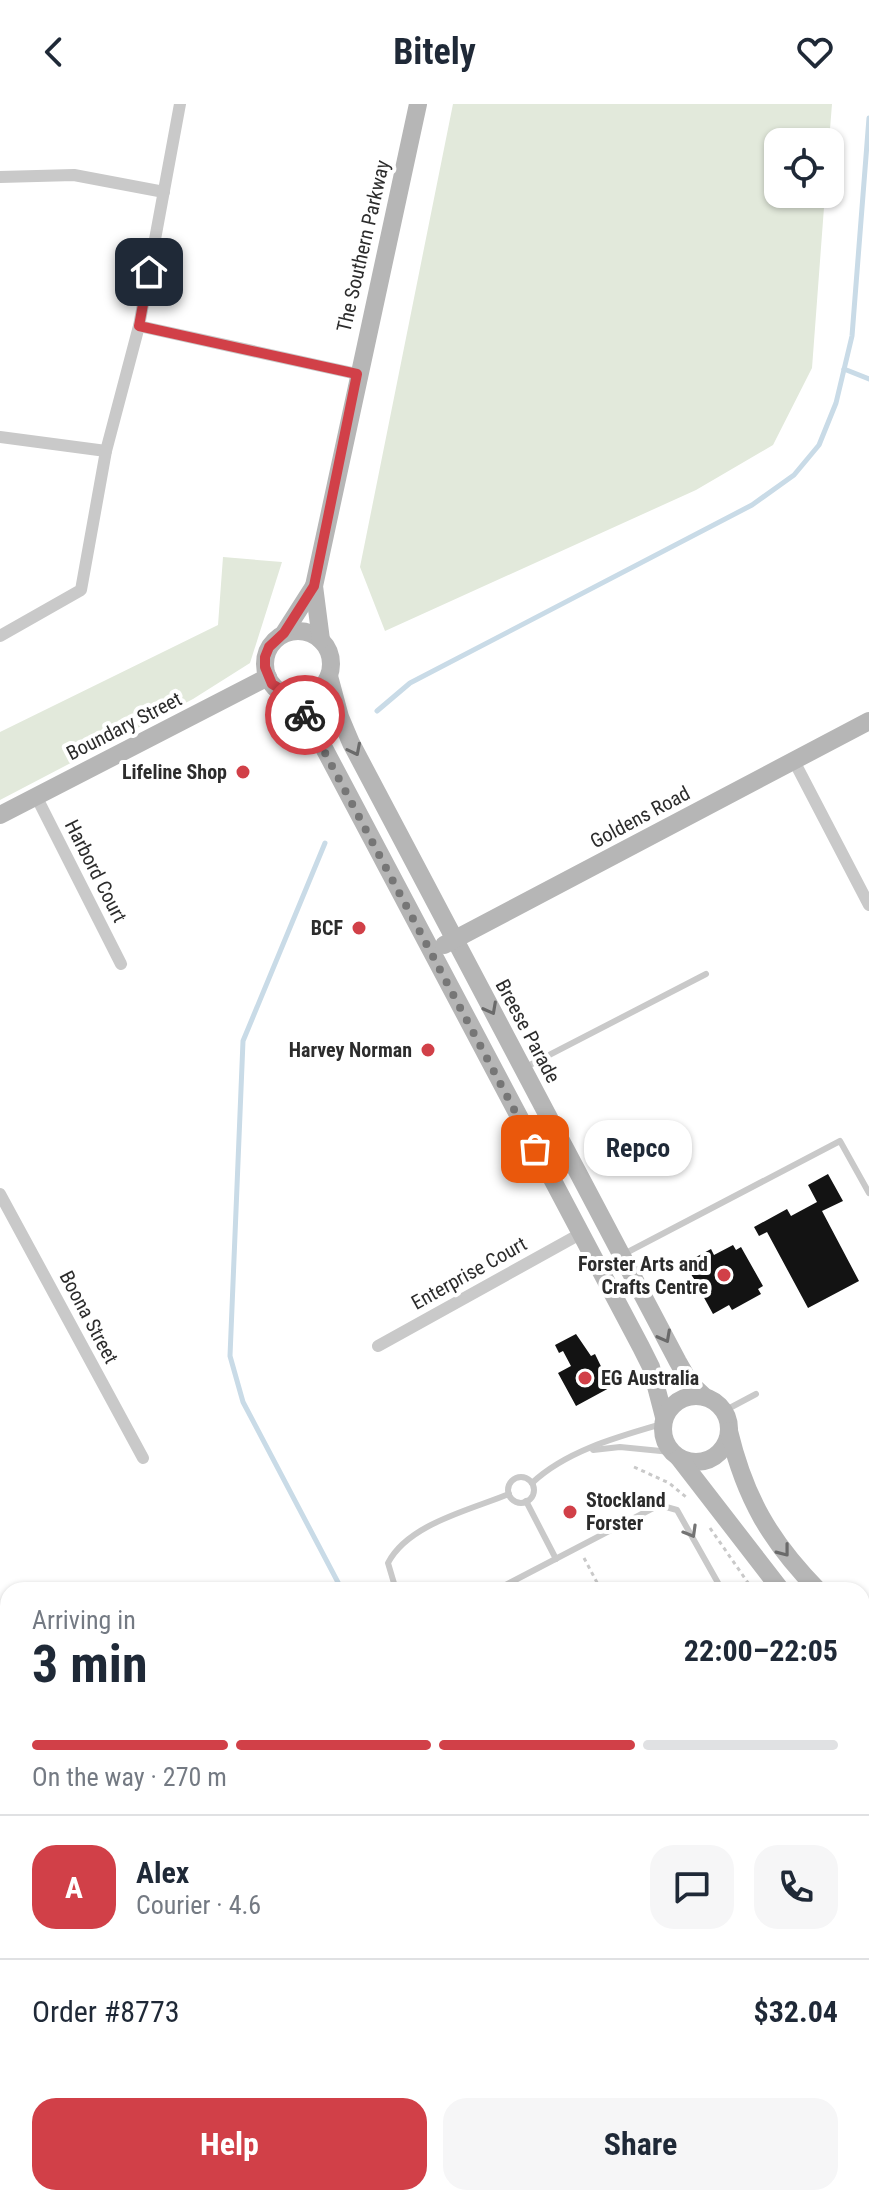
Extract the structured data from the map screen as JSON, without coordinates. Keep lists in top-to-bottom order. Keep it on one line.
{"streets":{"main road":["The Southern Parkway","Boundary Street","Goldens Road","Breese Parade"],"street":["Harbord Court","Enterprise Court","Boona Street"]},"crossings":[["The Southern Parkway","Boundary Street"],["The Southern Parkway","Breese Parade"],["Boundary Street","Harbord Court"],["Boundary Street","Breese Parade"],["Goldens Road","Breese Parade"]],"places":["Lifeline Shop","BCF","Harvey Norman","Repco","Forster Arts and Crafts Centre","EG Australia","Stockland Forster"],"page":{"header":"Bitely","bubble":"Repco","heading":["3 min","Arriving in","22:00–22:05"],"panel":["Alex","Courier · 4.6","Order #8773","$32.04"],"bar":"On the way · 270 m","round":"A","buttons":["Help","Share"]}}
